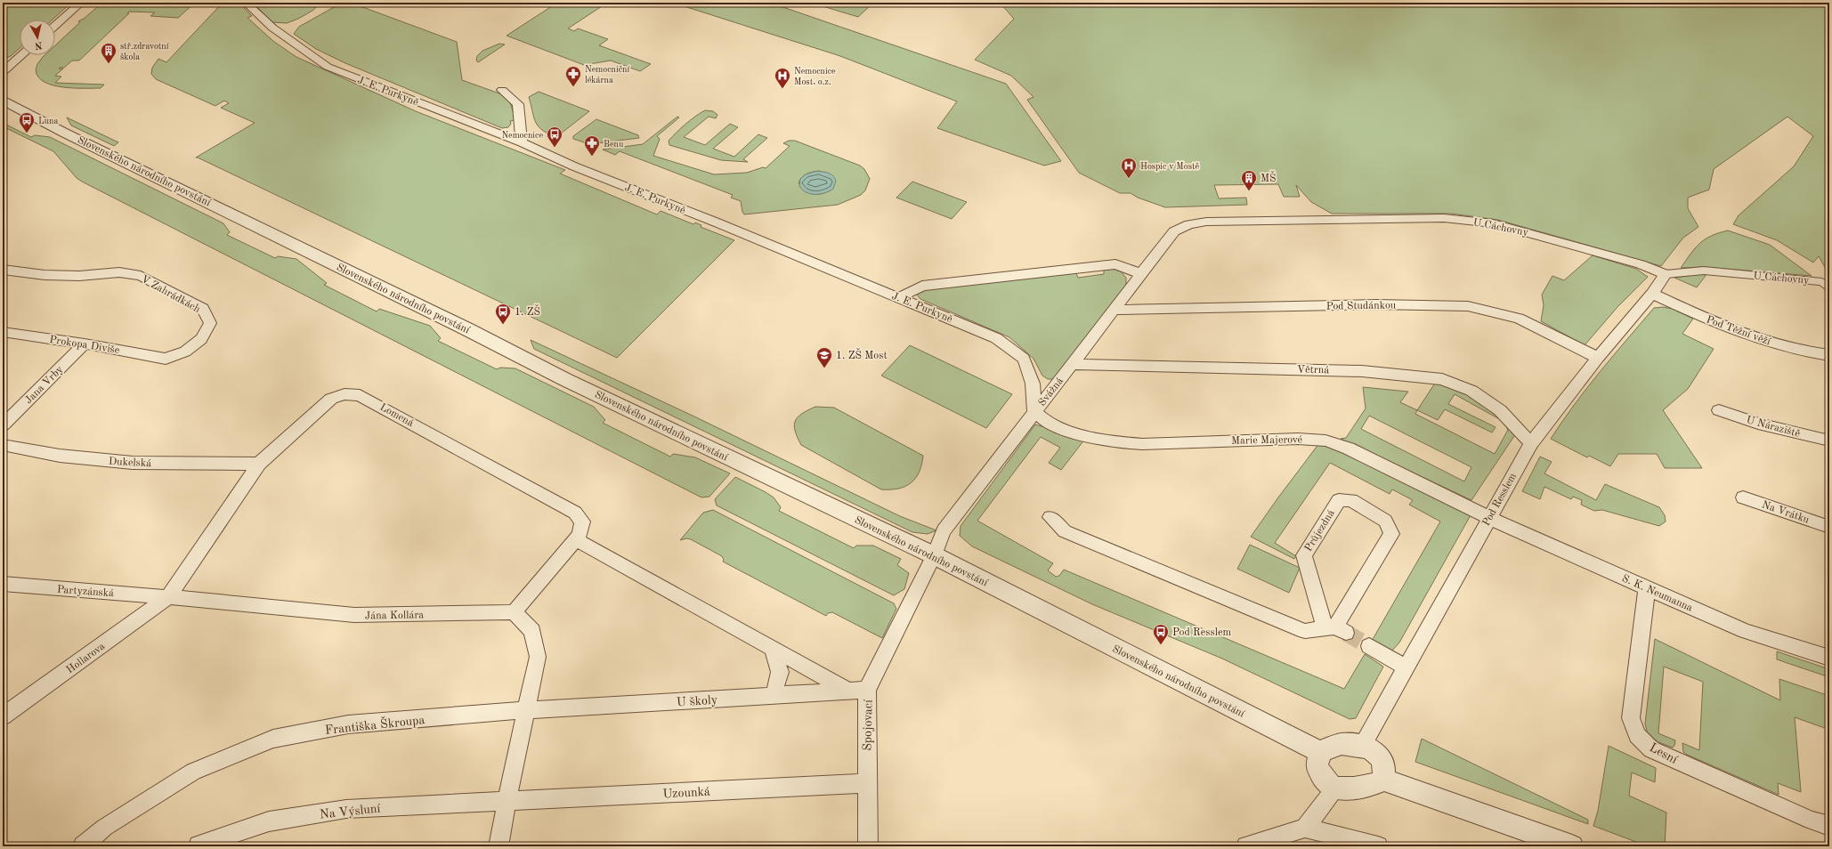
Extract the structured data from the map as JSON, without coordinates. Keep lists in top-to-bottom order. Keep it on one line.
{"streets":{"street":["J. E. Purkyně","Slovenského národního povstání","U Cáchovny","V Zahrádkách","Pod Studánkou","Pod Těžní věží","Prokopa Diviše","Větrná","Jana Vrby","Svážná","Lomená","U Náraziště","Marie Majerové","Dukelská","Pod Resslem","Na Vrátku","Průjezdná","Partyzánská","S. K. Neumanna","Jána Kollára","Hollarova","U školy","Františka Škroupa","Spojovací","Lesní","Uzounká","Na Výsluní"]},"crossings":[["J. E. Purkyně","Svážná"],["J. E. Purkyně","Marie Majerové"],["Slovenského národního povstání","Svážná"],["Slovenského národního povstání","Pod Resslem"],["Slovenského národního povstání","Spojovací"],["U Cáchovny","Svážná"],["U Cáchovny","Pod Resslem"],["V Zahrádkách","Prokopa Diviše"],["Pod Studánkou","Svážná"],["Pod Studánkou","Pod Resslem"],["Pod Těžní věží","Pod Resslem"],["Prokopa Diviše","Jana Vrby"],["Větrná","Svážná"],["Větrná","Pod Resslem"],["Svážná","Marie Majerové"],["Svážná","Spojovací"],["Lomená","Dukelská"],["Lomená","Partyzánská"],["Lomená","Jána Kollára"],["Lomená","Hollarova"],["Marie Majerové","Pod Resslem"],["Marie Majerové","S. K. Neumanna"],["Pod Resslem","S. K. Neumanna"],["Partyzánská","Jána Kollára"],["Partyzánská","Hollarova"],["S. K. Neumanna","Lesní"],["Jána Kollára","Hollarova"],["U školy","Františka Škroupa"],["U školy","Spojovací"],["Spojovací","Uzounká"],["Uzounká","Na Výsluní"]],"places":{"building":["stř.zdravotní škola","MŠ"],"pharmacy":["Nemocniční lékárna","Benu"],"hospital":["Nemocnice Most, o.z.","Hospic v Mostě"],"bus stop":["Luna","Nemocnice","1. ZŠ","Pod Resslem"],"school or university":["1. ZŠ Most"]},"north":"bottom"}
